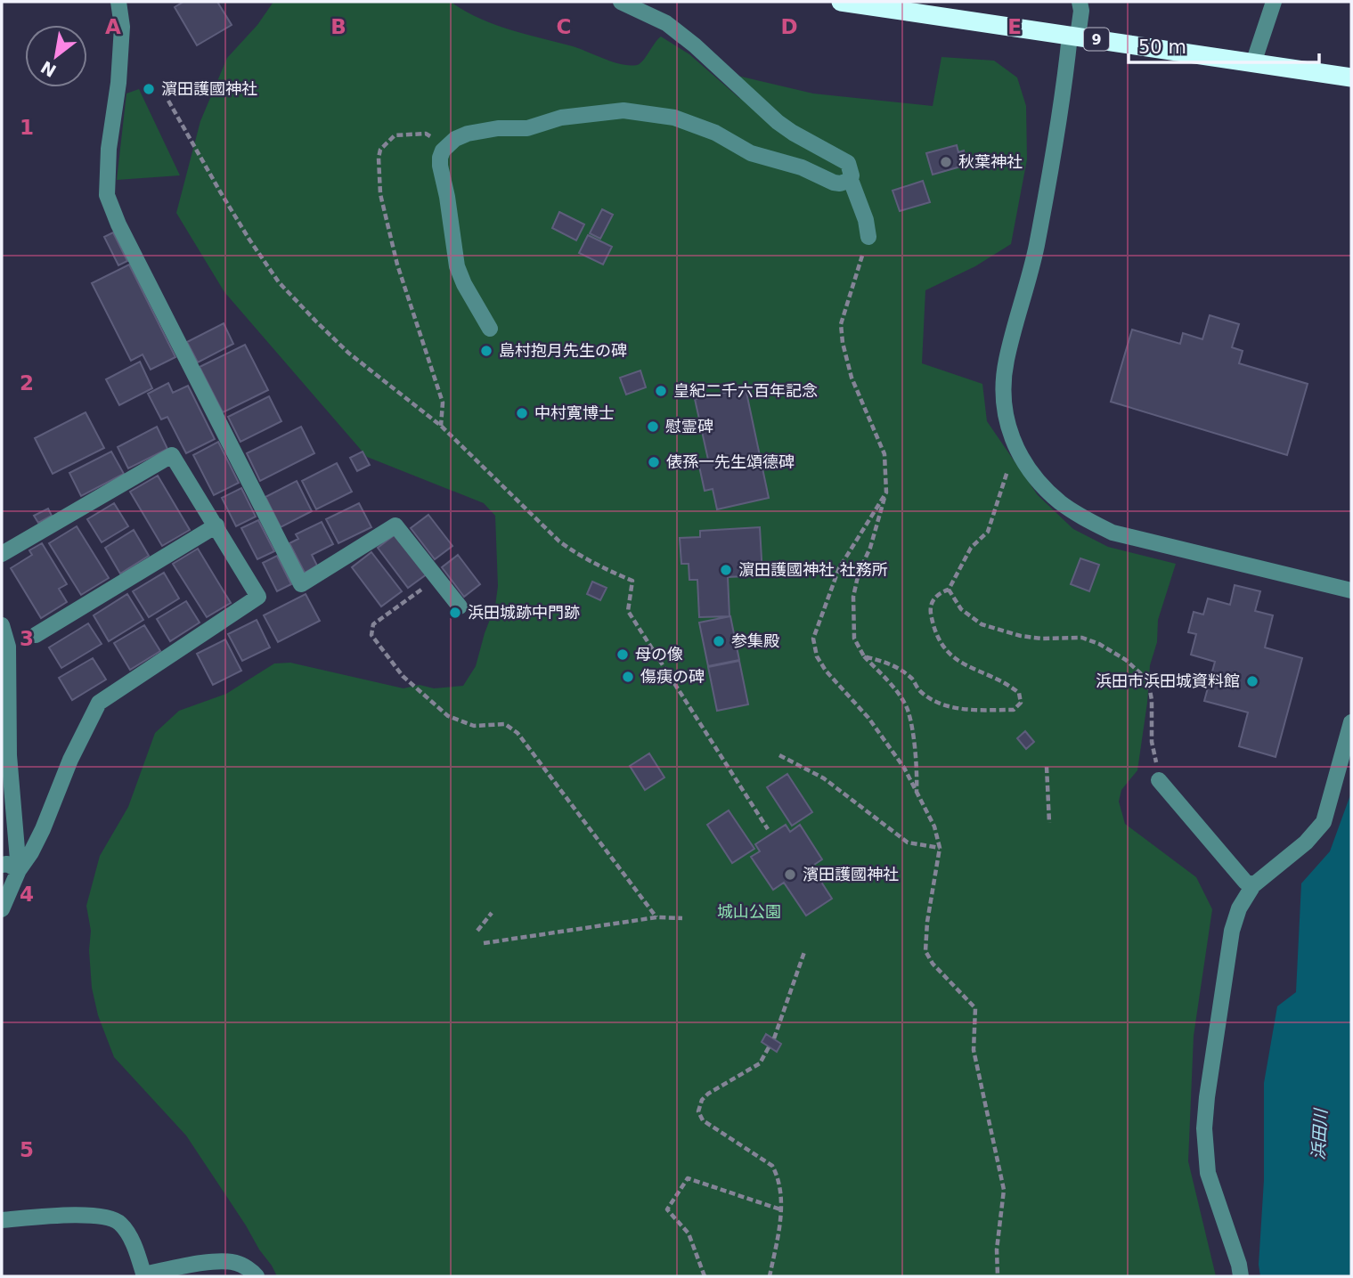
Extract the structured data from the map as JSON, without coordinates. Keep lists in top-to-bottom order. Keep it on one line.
{"streets":{"highway":["9"]},"water":["浜田川"],"parks":["城山公園"],"places":["濵田護國神社","秋葉神社","島村抱月先生の碑","皇紀二千六百年記念","中村寛博士","慰霊碑","俵孫一先生頌德碑","濵田護國神社 社務所","浜田城跡中門跡","参集殿","母の像","傷痍の碑","浜田市浜田城資料館","濱田護國神社"],"scale_bar":"50 m","north":"bottom left","grid":{"columns":["A","B","C","D","E"],"rows":["1","2","3","4","5"]}}
